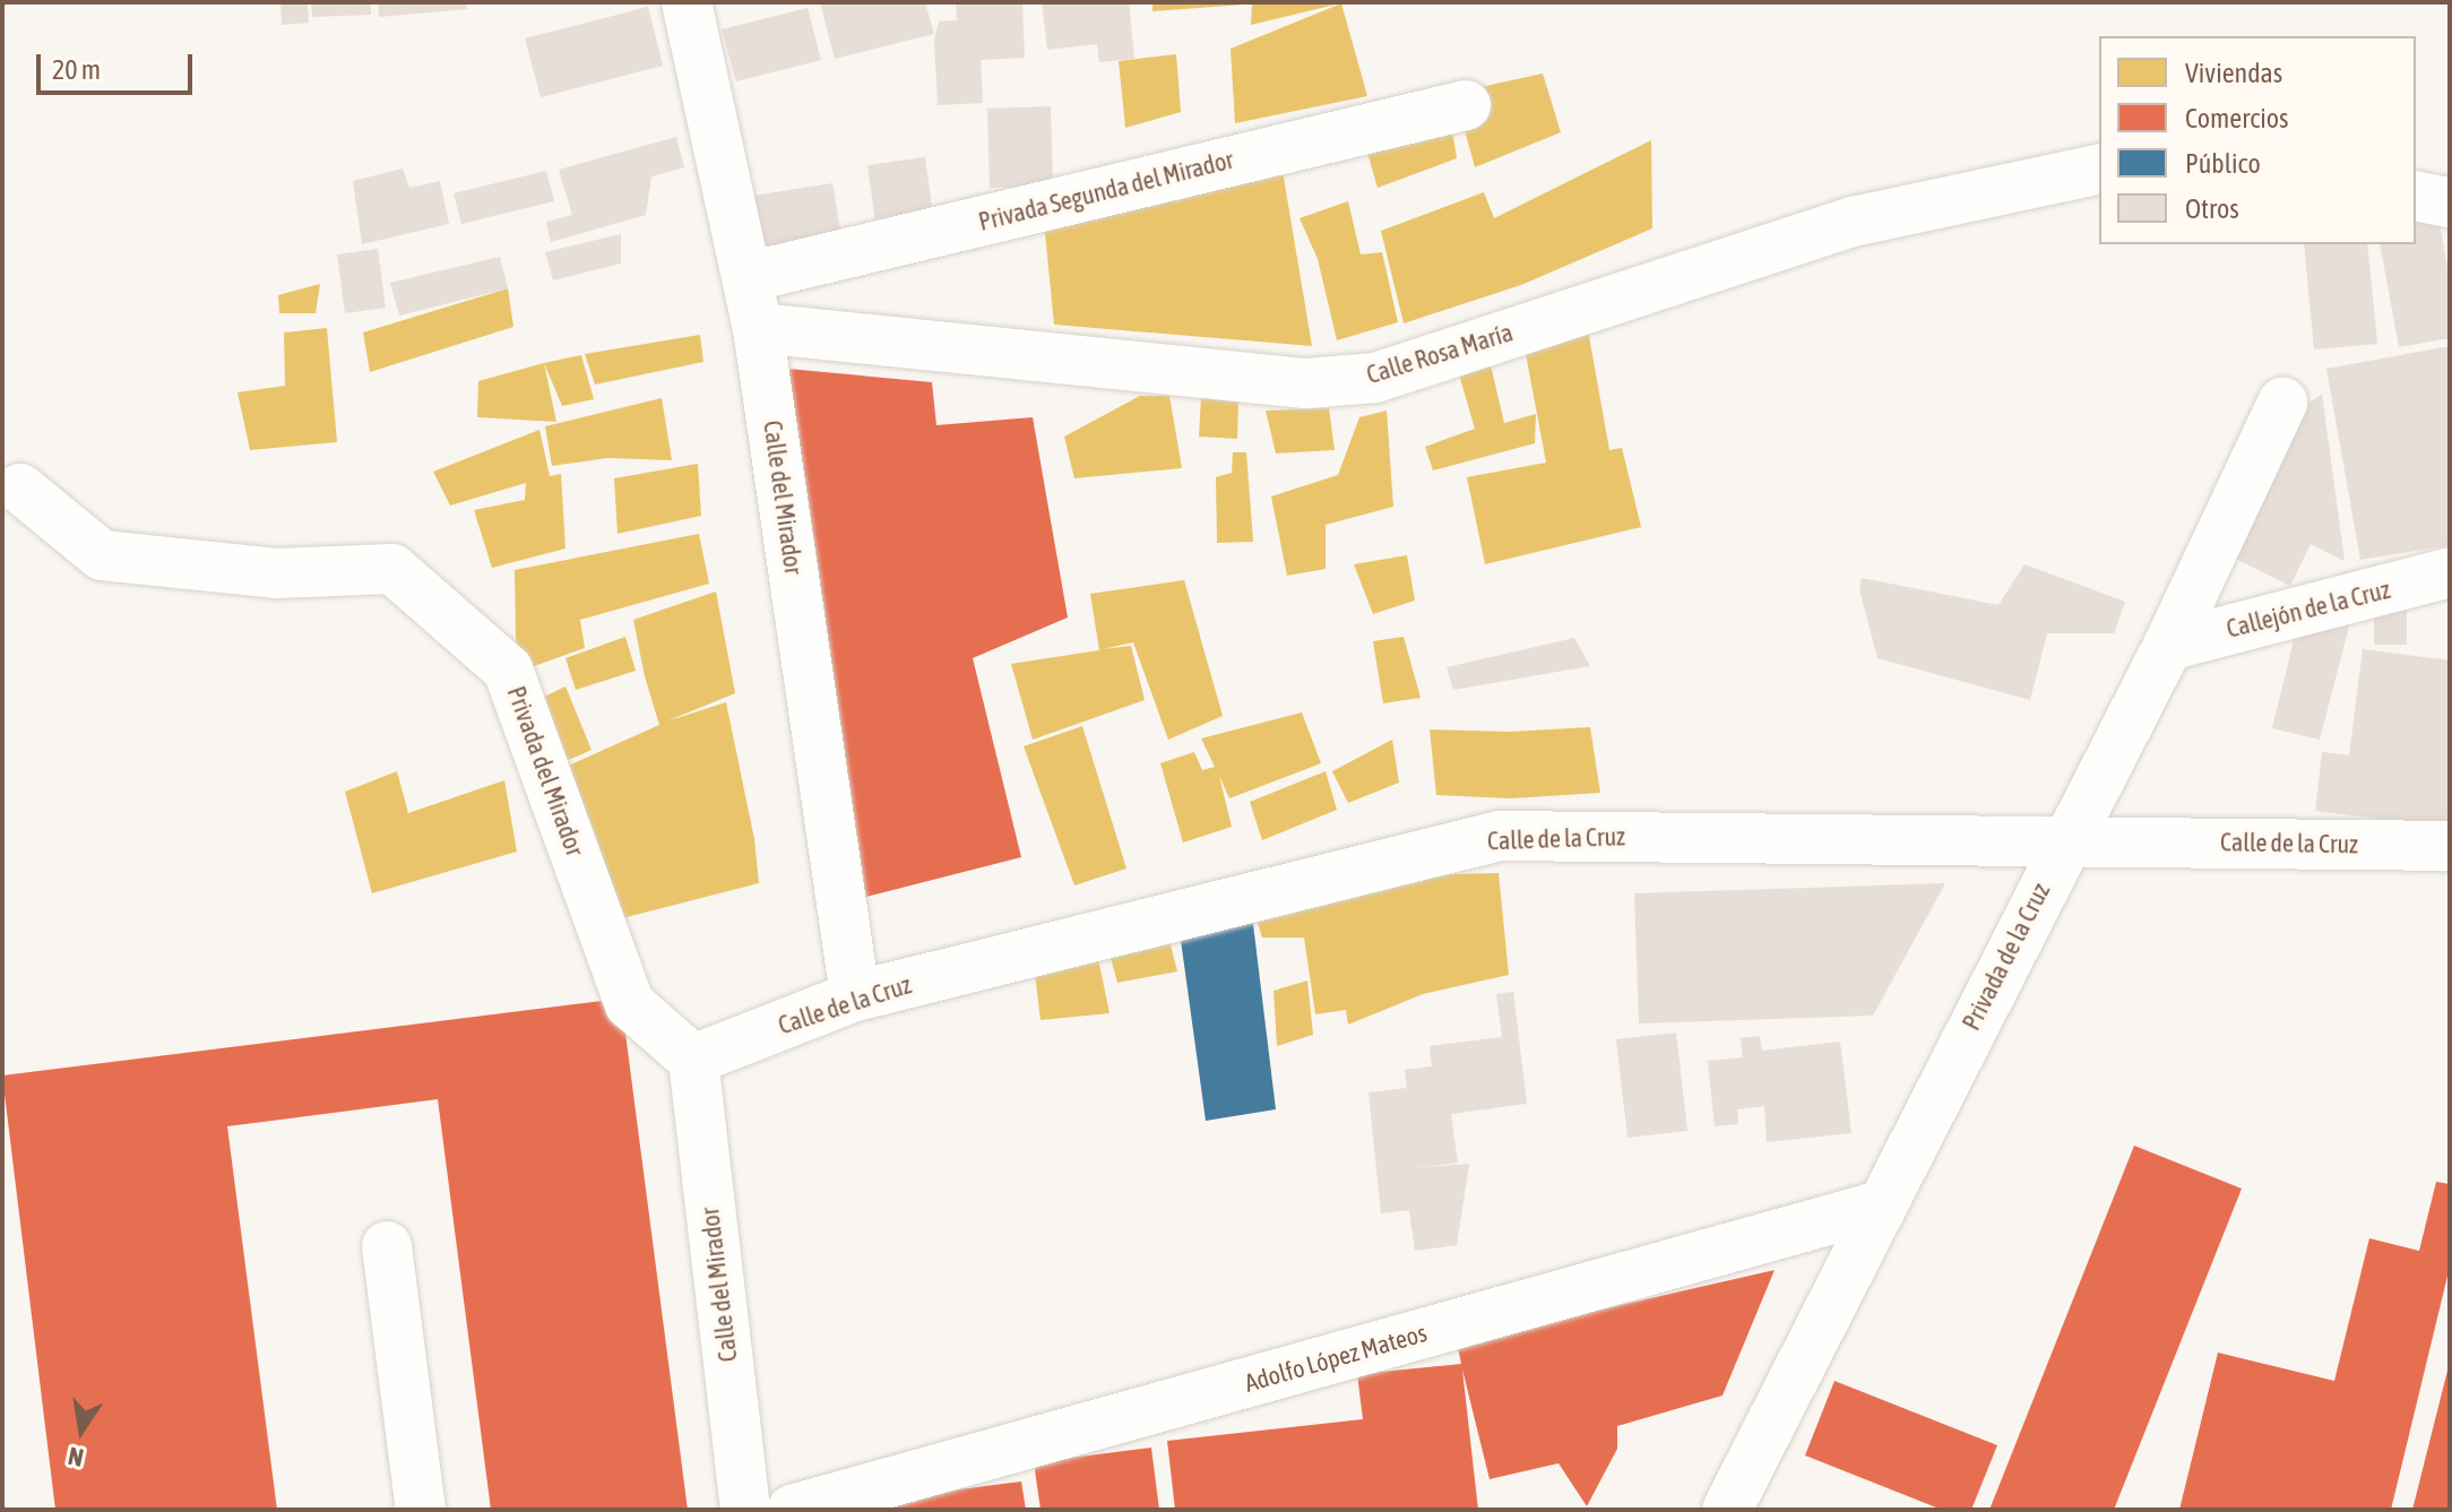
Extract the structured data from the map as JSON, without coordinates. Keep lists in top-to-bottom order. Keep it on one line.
{"streets":{"street":["Privada Segunda del Mirador","Calle Rosa María","Calle del Mirador","Callejón de la Cruz","Privada del Mirador","Calle de la Cruz","Privada de la Cruz","Adolfo López Mateos"]},"crossings":[["Privada Segunda del Mirador","Calle del Mirador"],["Calle Rosa María","Calle del Mirador"],["Calle del Mirador","Privada del Mirador"],["Calle del Mirador","Calle de la Cruz"],["Callejón de la Cruz","Privada de la Cruz"],["Privada del Mirador","Calle de la Cruz"],["Calle de la Cruz","Privada de la Cruz"],["Privada de la Cruz","Adolfo López Mateos"]],"legend":["Viviendas","Comercios","Público","Otros"],"scale_bar":"20 m","north":"bottom"}
